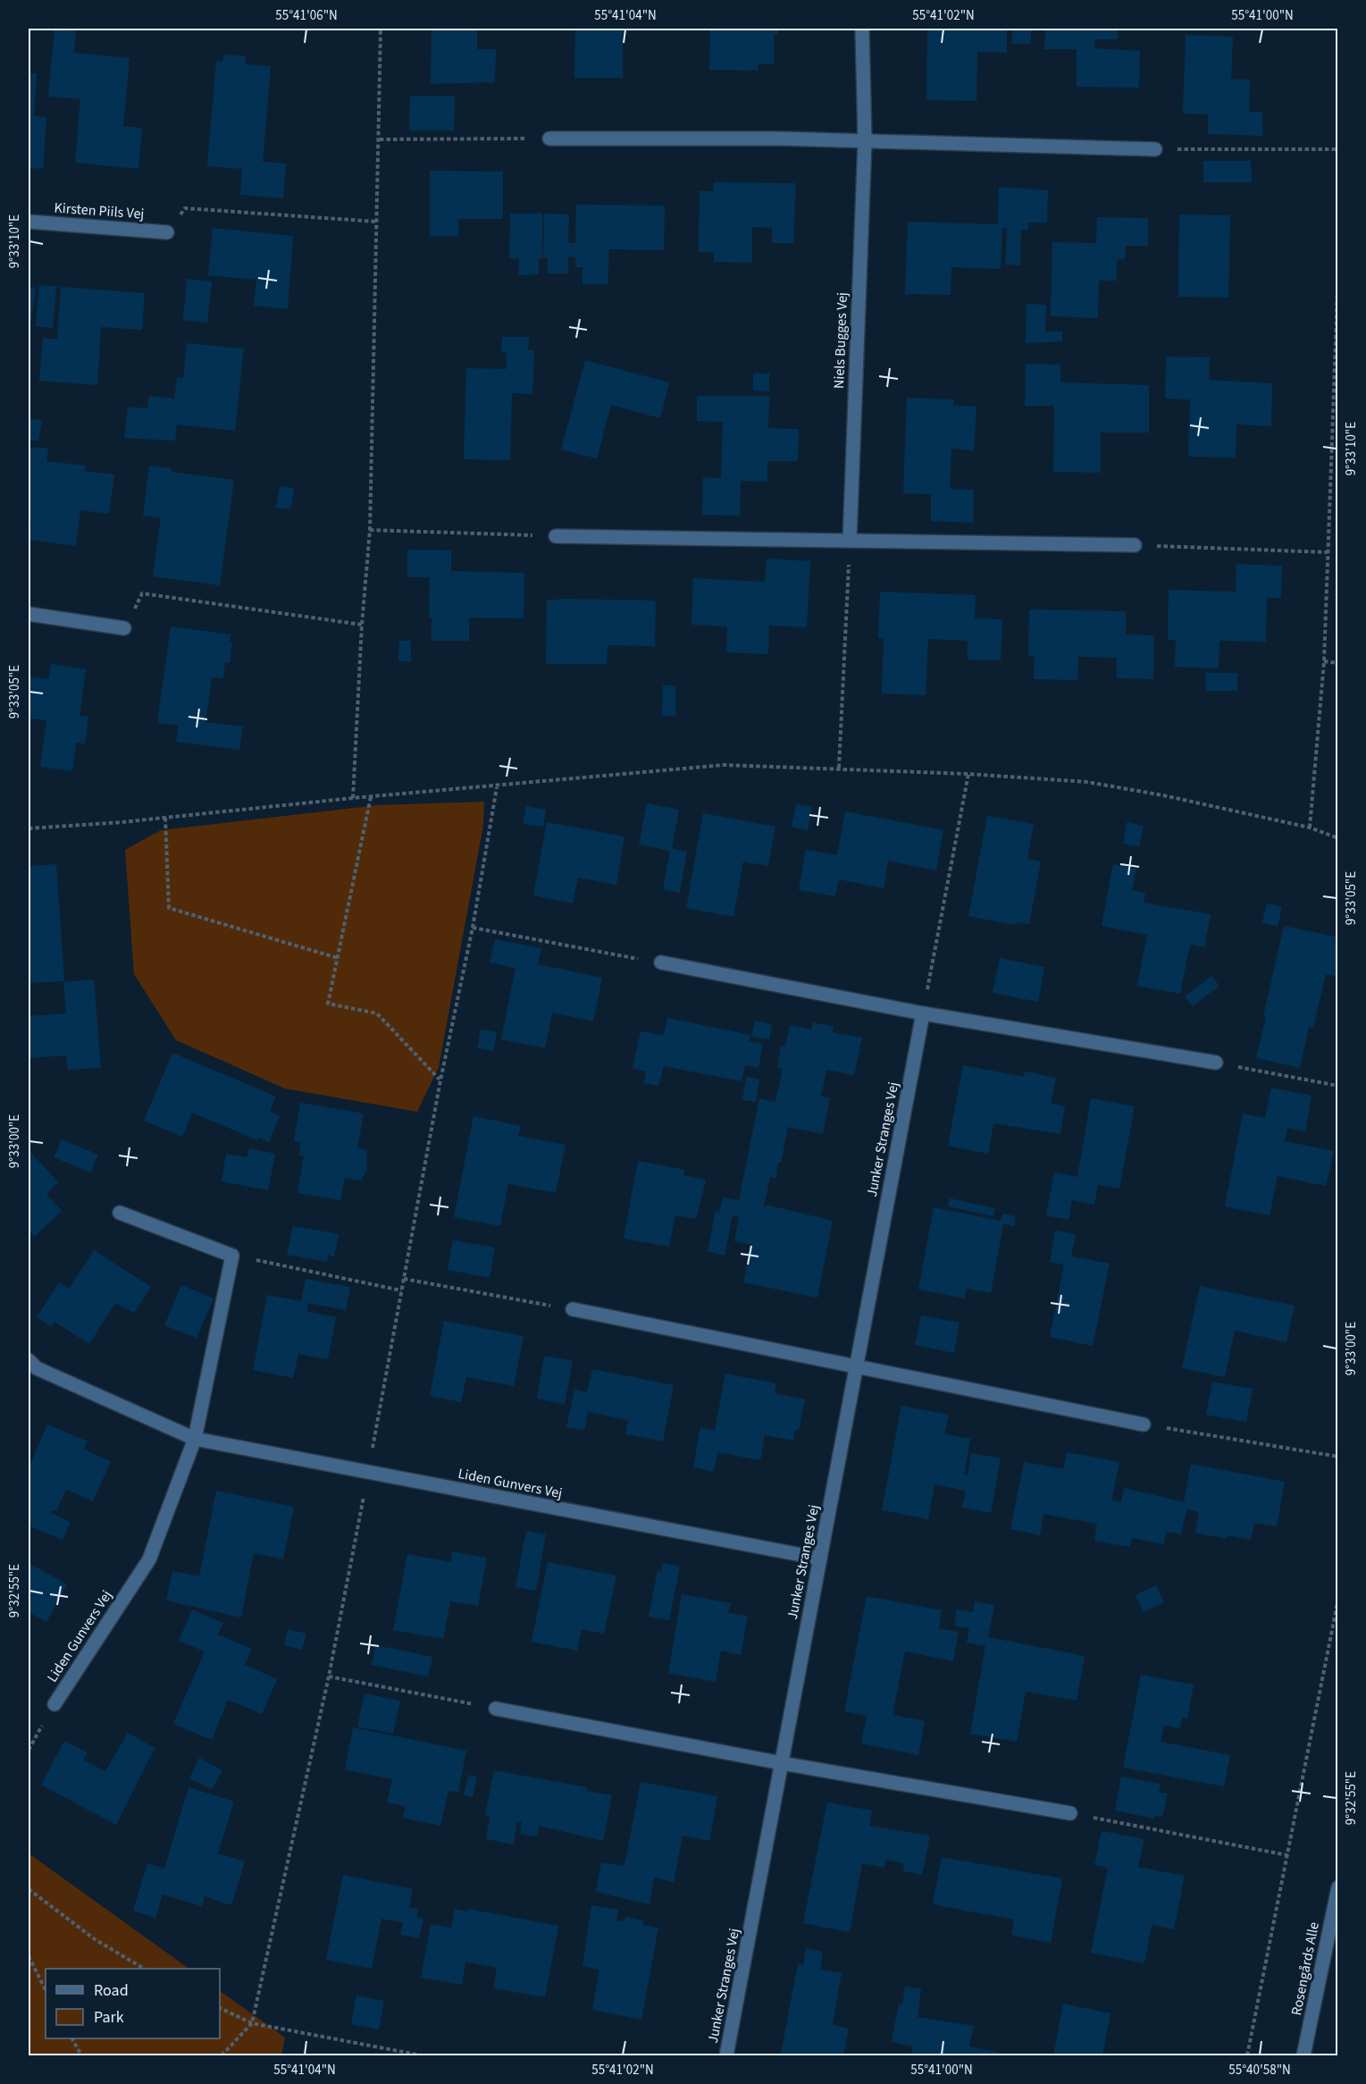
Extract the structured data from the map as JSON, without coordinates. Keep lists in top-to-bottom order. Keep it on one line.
{"streets":{"street":["Kirsten Piils Vej","Niels Bugges Vej","Junker Stranges Vej","Liden Gunvers Vej","Rosengårds Alle"]},"crossings":[["Junker Stranges Vej","Liden Gunvers Vej"]],"legend":["Road","Park"],"coordinates":["55°41'06\"N","55°41'04\"N","55°41'02\"N","55°41'00\"N","9°33'10\"E","9°33'05\"E","9°33'00\"E","9°32'55\"E","55°40'58\"N"]}
